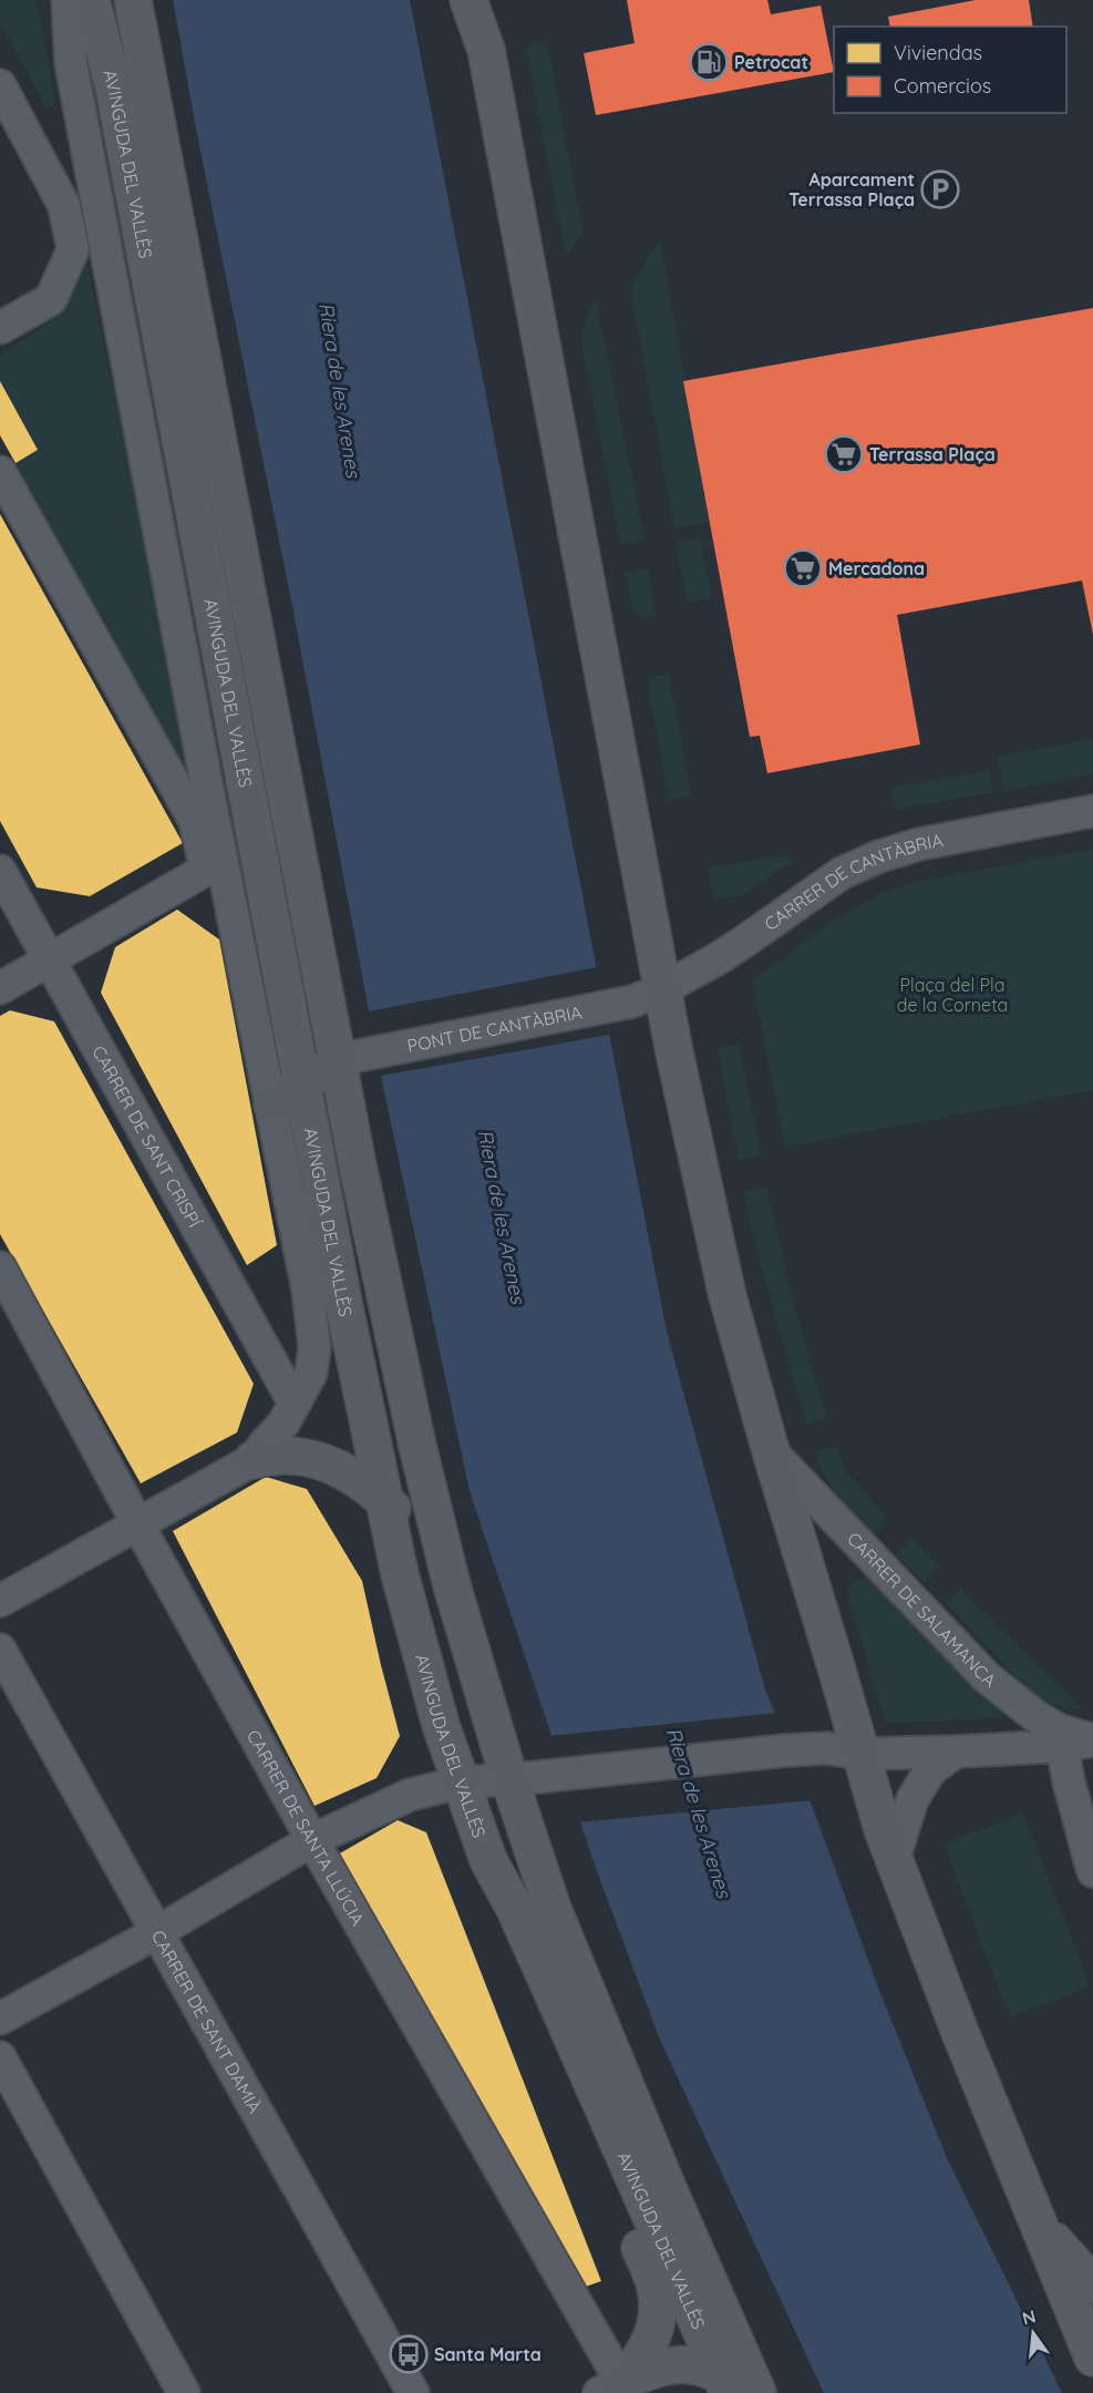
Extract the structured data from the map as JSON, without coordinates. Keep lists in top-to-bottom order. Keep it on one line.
{"streets":{"main road":["AVINGUDA DEL VALLÈS"],"street":["CARRER DE CANTÀBRIA","PONT DE CANTÀBRIA","CARRER DE SANT CRISPÍ","CARRER DE SALAMANCA","CARRER DE SANTA LLÚCIA","CARRER DE SANT DAMIÀ"]},"crossings":[["AVINGUDA DEL VALLÈS","PONT DE CANTÀBRIA"],["AVINGUDA DEL VALLÈS","CARRER DE SANT CRISPÍ"],["AVINGUDA DEL VALLÈS","CARRER DE SALAMANCA"],["CARRER DE CANTÀBRIA","PONT DE CANTÀBRIA"],["CARRER DE SALAMANCA","CARRER DE SANTA LLÚCIA"],["CARRER DE SALAMANCA","CARRER DE SANT DAMIÀ"]],"water":["Riera de les Arenes"],"parks":["Plaça del Pla de la Corneta"],"places":{"fuel station":["Petrocat"],"parking":["Aparcament Terrassa Plaça"],"supermarket":["Terrassa Plaça","Mercadona"],"bus stop":["Santa Marta"]},"legend":["Viviendas","Comercios"],"north":"top"}
